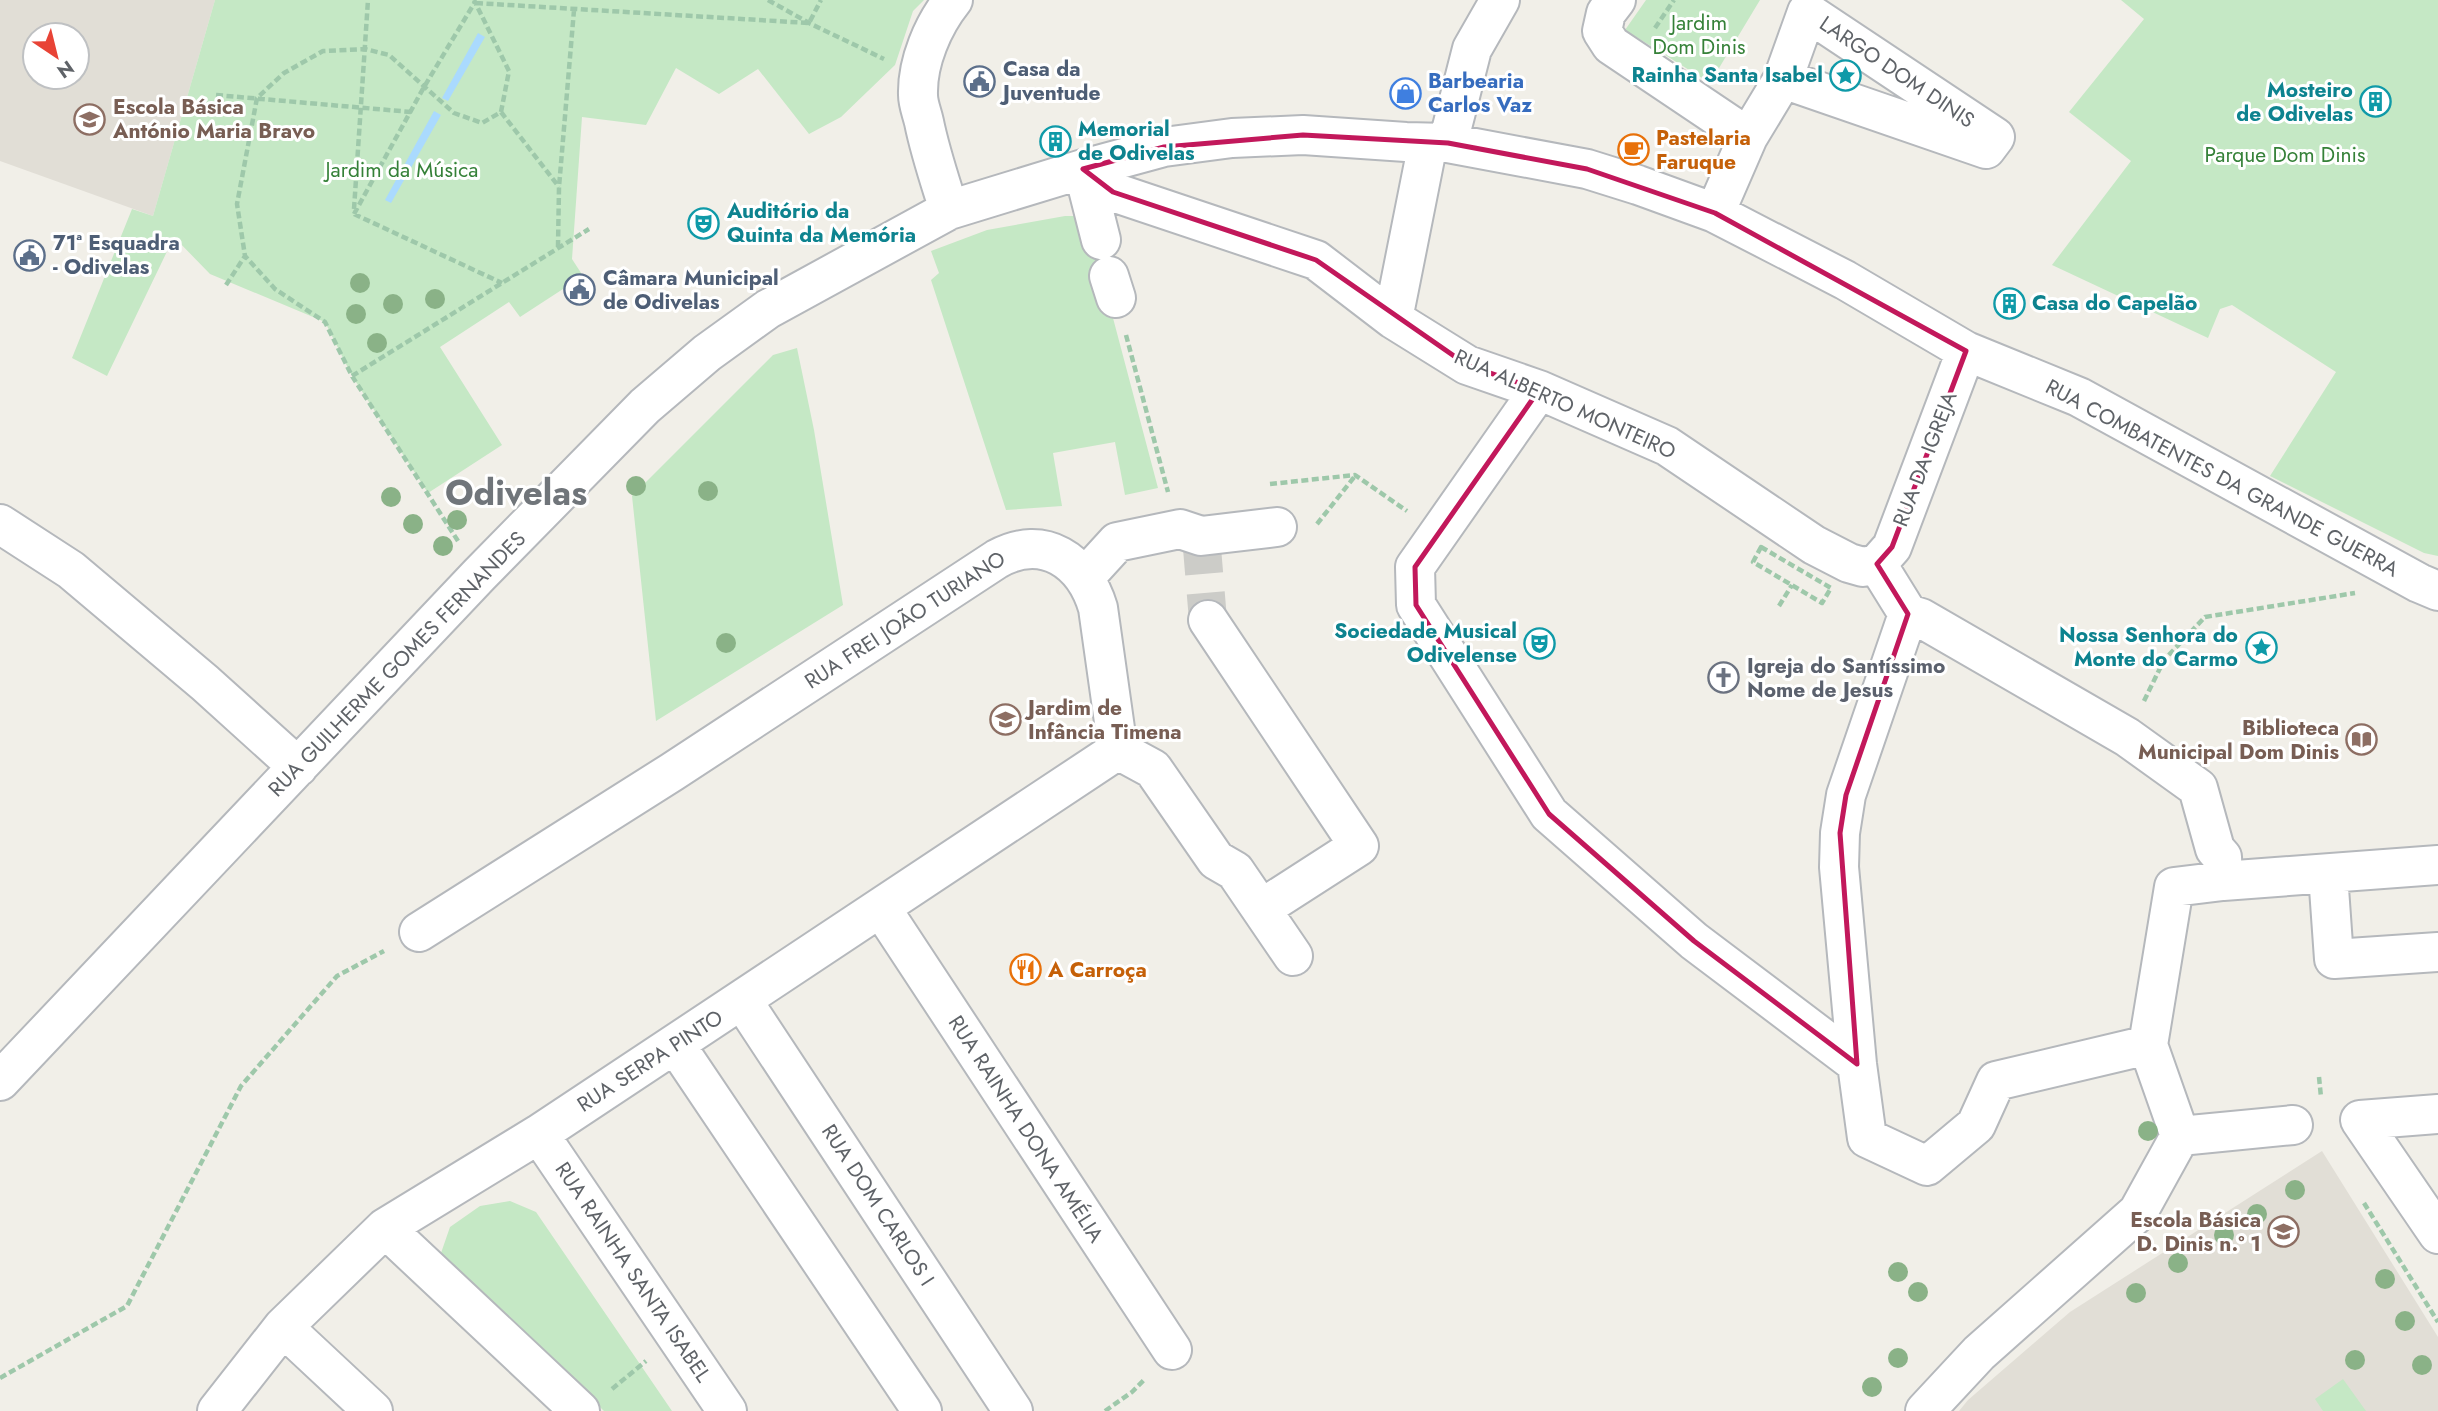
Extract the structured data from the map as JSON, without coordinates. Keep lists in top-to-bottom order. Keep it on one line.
{"streets":{"street":["LARGO DOM DINIS","RUA ALBERTO MONTEIRO","RUA DA IGREJA","RUA COMBATENTES DA GRANDE GUERRA","RUA FREI JOÃO TURIANO","RUA GUILHERME GOMES FERNANDES","RUA SERPA PINTO","RUA RAINHA DONA AMÉLIA","RUA DOM CARLOS I","RUA RAINHA SANTA ISABEL"]},"crossings":[["LARGO DOM DINIS","RUA GUILHERME GOMES FERNANDES"],["RUA ALBERTO MONTEIRO","RUA DA IGREJA"],["RUA ALBERTO MONTEIRO","RUA GUILHERME GOMES FERNANDES"],["RUA DA IGREJA","RUA COMBATENTES DA GRANDE GUERRA"],["RUA DA IGREJA","RUA GUILHERME GOMES FERNANDES"],["RUA COMBATENTES DA GRANDE GUERRA","RUA GUILHERME GOMES FERNANDES"],["RUA FREI JOÃO TURIANO","RUA SERPA PINTO"],["RUA SERPA PINTO","RUA RAINHA DONA AMÉLIA"],["RUA SERPA PINTO","RUA DOM CARLOS I"],["RUA SERPA PINTO","RUA RAINHA SANTA ISABEL"]],"districts":["Odivelas"],"parks":["Jardim Dom Dinis","Parque Dom Dinis","Jardim da Música"],"places":{"place":["Rainha Santa Isabel","Nossa Senhora do Monte do Carmo"],"public building":["Casa da Juventude","71ª Esquadra - Odivelas","Câmara Municipal de Odivelas"],"shop":["Barbearia Carlos Vaz"],"building":["Mosteiro de Odivelas","Memorial de Odivelas","Casa do Capelão"],"school or university":["Escola Básica António Maria Bravo","Jardim de Infância Timena","Escola Básica D. Dinis n.º 1"],"cafe":["Pastelaria Faruque"],"theatre":["Auditório da Quinta da Memória","Sociedade Musical Odivelense"],"church":["Igreja do Santíssimo Nome de Jesus"],"library":["Biblioteca Municipal Dom Dinis"],"restaurant":["A Carroça"]},"north":"bottom right"}
